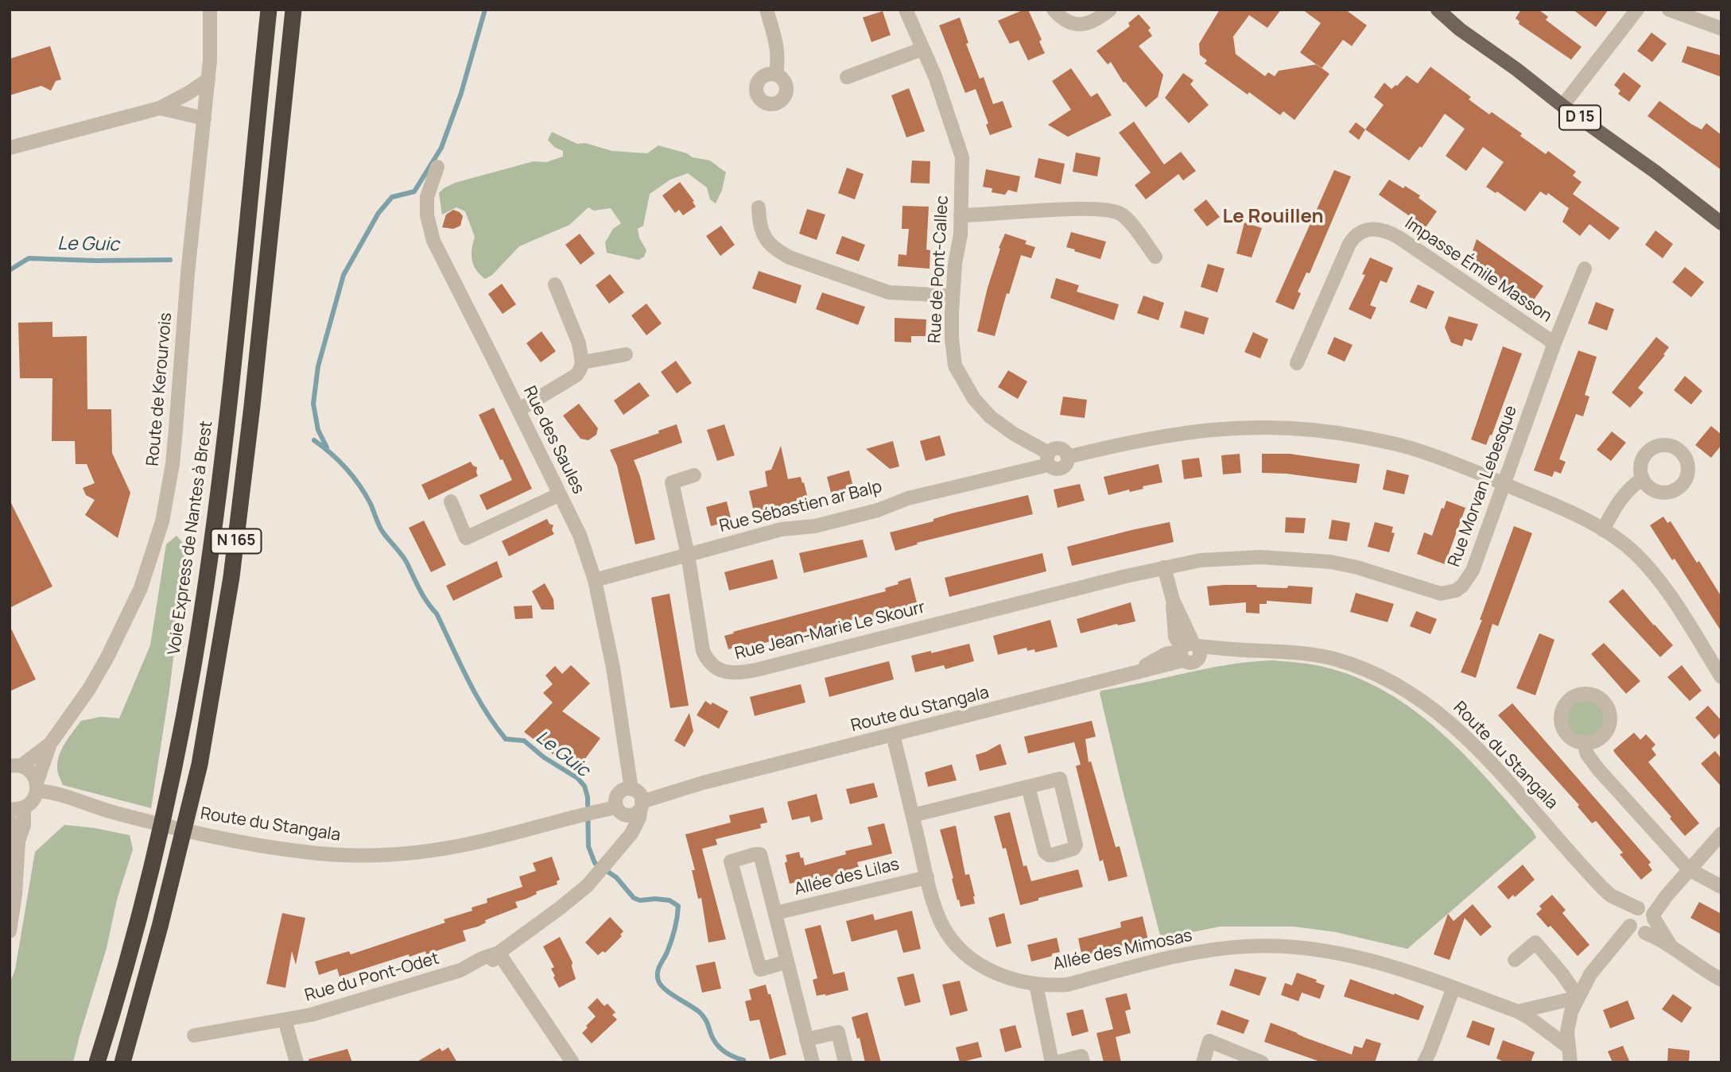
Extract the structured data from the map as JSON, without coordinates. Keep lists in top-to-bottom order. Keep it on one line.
{"streets":{"highway":["Voie Express de Nantes à Brest","N 165"],"main road":["D 15"],"street":["Rue de Pont-Callec","Impasse Émile Masson","Route de Kerourvois","Rue des Saules","Rue Morvan Lebesque","Rue Sébastien ar Balp","Rue Jean-Marie Le Skourr","Route du Stangala","Allée des Lilas","Allée des Mimosas","Rue du Pont-Odet"]},"crossings":[["Rue de Pont-Callec","Rue Sébastien ar Balp"],["Impasse Émile Masson","Rue Morvan Lebesque"],["Route de Kerourvois","Route du Stangala"],["Rue des Saules","Rue Sébastien ar Balp"],["Rue des Saules","Route du Stangala"],["Rue des Saules","Rue du Pont-Odet"],["Rue Morvan Lebesque","Rue Sébastien ar Balp"],["Rue Morvan Lebesque","Rue Jean-Marie Le Skourr"],["Rue Sébastien ar Balp","Rue Jean-Marie Le Skourr"],["Route du Stangala","Allée des Mimosas"],["Route du Stangala","Rue du Pont-Odet"],["Allée des Lilas","Allée des Mimosas"]],"districts":["Le Rouillen"],"water":["Le Guic"]}
